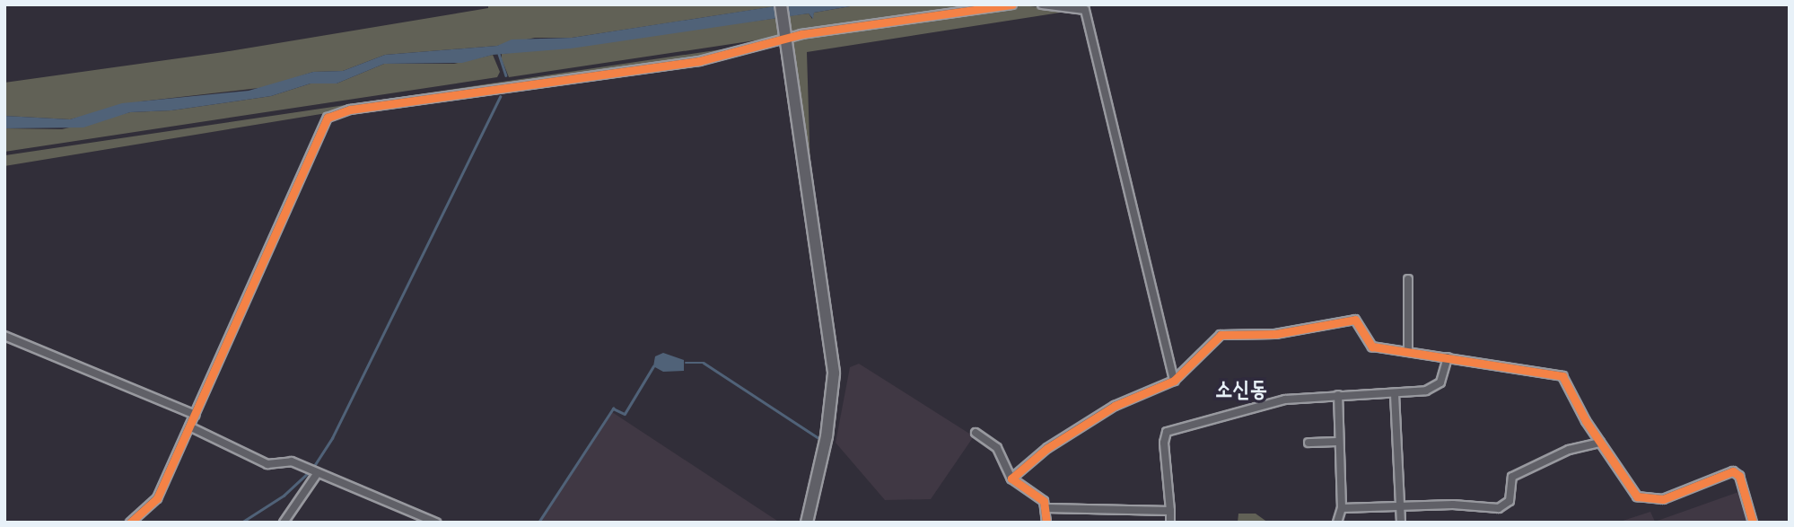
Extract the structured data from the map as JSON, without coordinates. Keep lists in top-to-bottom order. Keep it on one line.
{"districts":["소신동"]}
